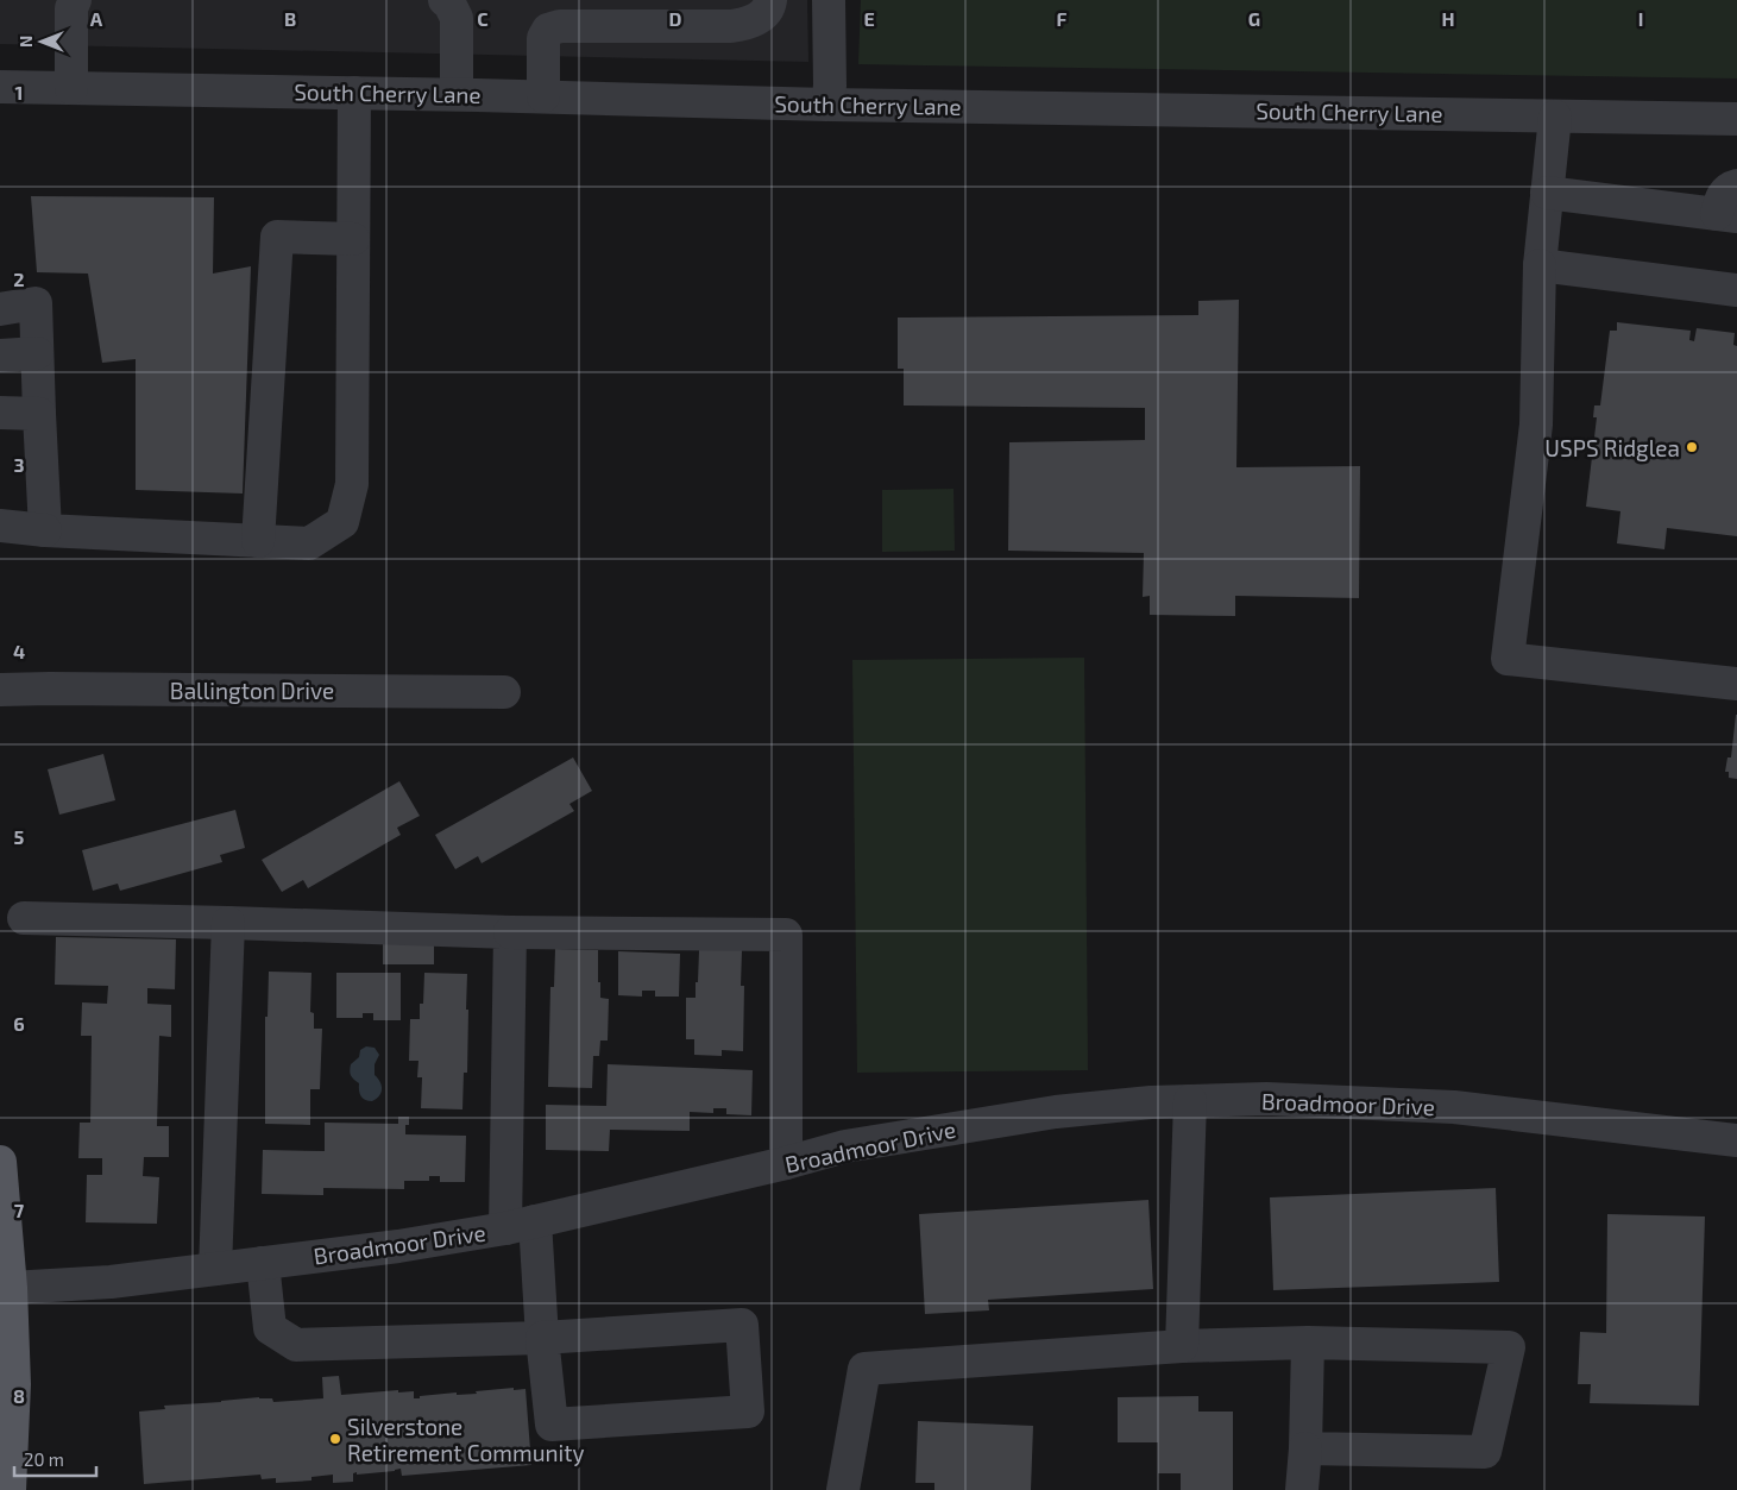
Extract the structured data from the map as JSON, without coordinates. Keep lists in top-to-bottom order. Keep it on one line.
{"streets":{"street":["South Cherry Lane","Ballington Drive","Broadmoor Drive"]},"places":["USPS Ridglea","Silverstone Retirement Community"],"scale_bar":"20 m","north":"left","grid":{"columns":["A","B","C","D","E","F","G","H","I"],"rows":["1","2","3","4","5","6","7","8"]}}
